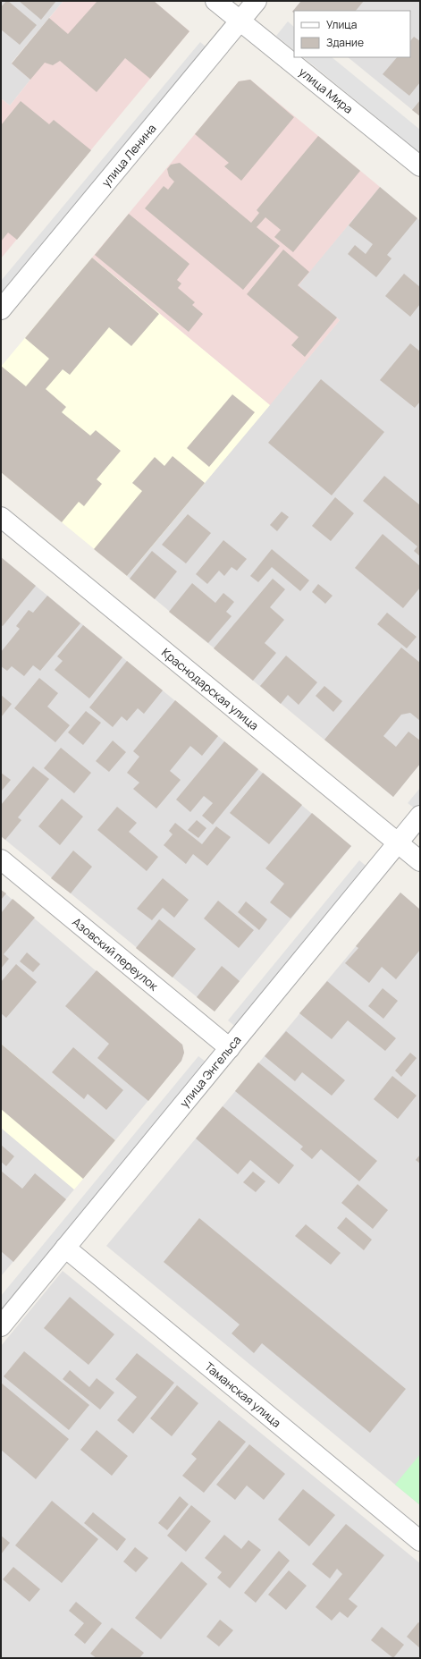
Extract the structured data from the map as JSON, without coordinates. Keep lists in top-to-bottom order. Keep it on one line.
{"streets":{"street":["улица Мира","улица Ленина","Краснодарская улица","Азовский переулок","улица Энгельса","Таманская улица"]},"crossings":[["улица Мира","улица Ленина"],["Краснодарская улица","улица Энгельса"],["Азовский переулок","улица Энгельса"],["улица Энгельса","Таманская улица"]],"legend":["Улица","Здание"]}
